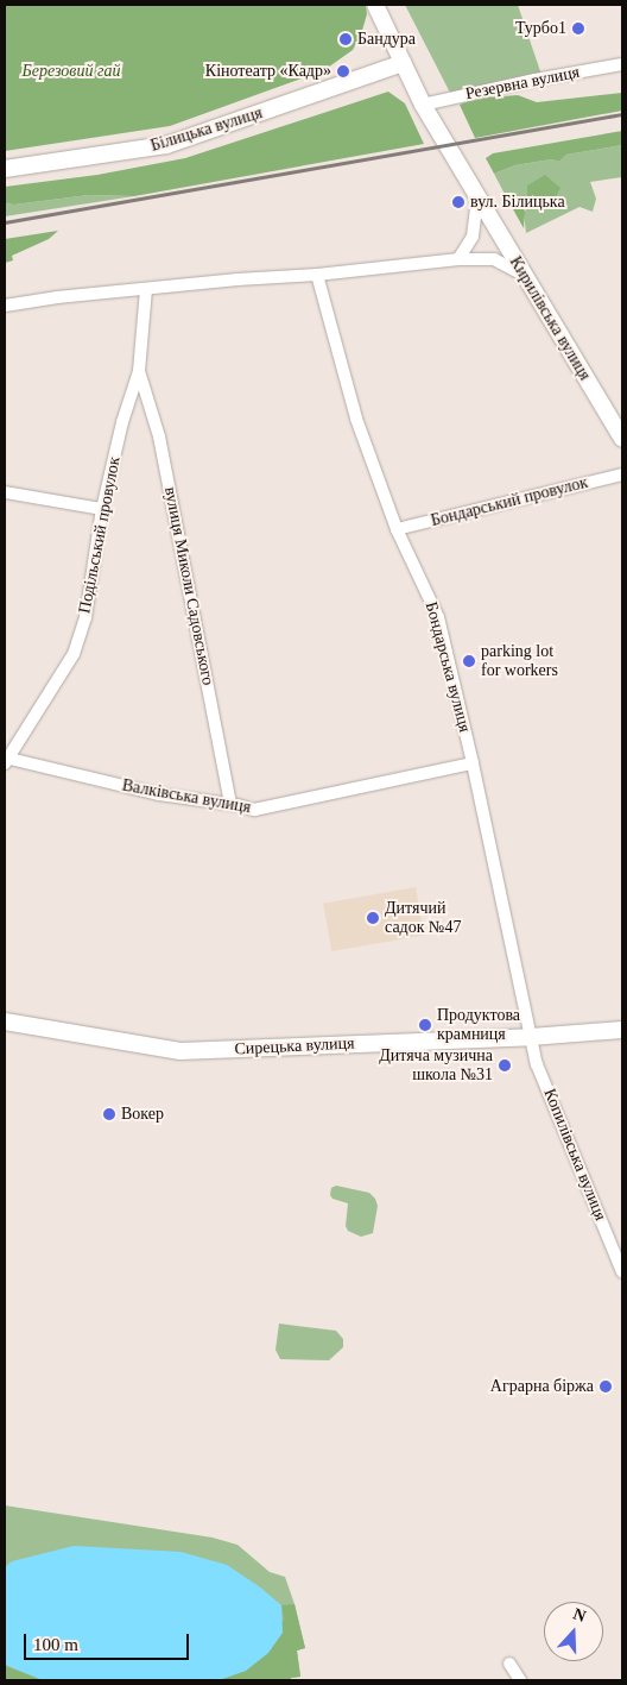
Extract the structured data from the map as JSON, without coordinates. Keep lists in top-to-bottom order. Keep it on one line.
{"streets":{"main road":["Білицька вулиця","Кирилівська вулиця","Сирецька вулиця"],"street":["Резервна вулиця","Бондарський провулок","Подільський провулок","вулиця Миколи Садовського","Бондарська вулиця","Валківська вулиця","Копилівська вулиця"]},"crossings":[["Резервна вулиця","Кирилівська вулиця"],["Білицька вулиця","Кирилівська вулиця"],["Бондарський провулок","Бондарська вулиця"],["Подільський провулок","вулиця Миколи Садовського"],["Подільський провулок","Валківська вулиця"],["вулиця Миколи Садовського","Валківська вулиця"],["Бондарська вулиця","Валківська вулиця"],["Бондарська вулиця","Сирецька вулиця"],["Бондарська вулиця","Копилівська вулиця"],["Сирецька вулиця","Копилівська вулиця"]],"parks":["Березовий гай"],"places":["Турбо1","Бандура","Кінотеатр «Кадр»","вул. Білицька","parking lot for workers","Дитячий садок №47","Продуктова крамниця","Дитяча музична школа №31","Вокер","Аграрна біржа"],"scale_bar":"100 m","north":"top"}
